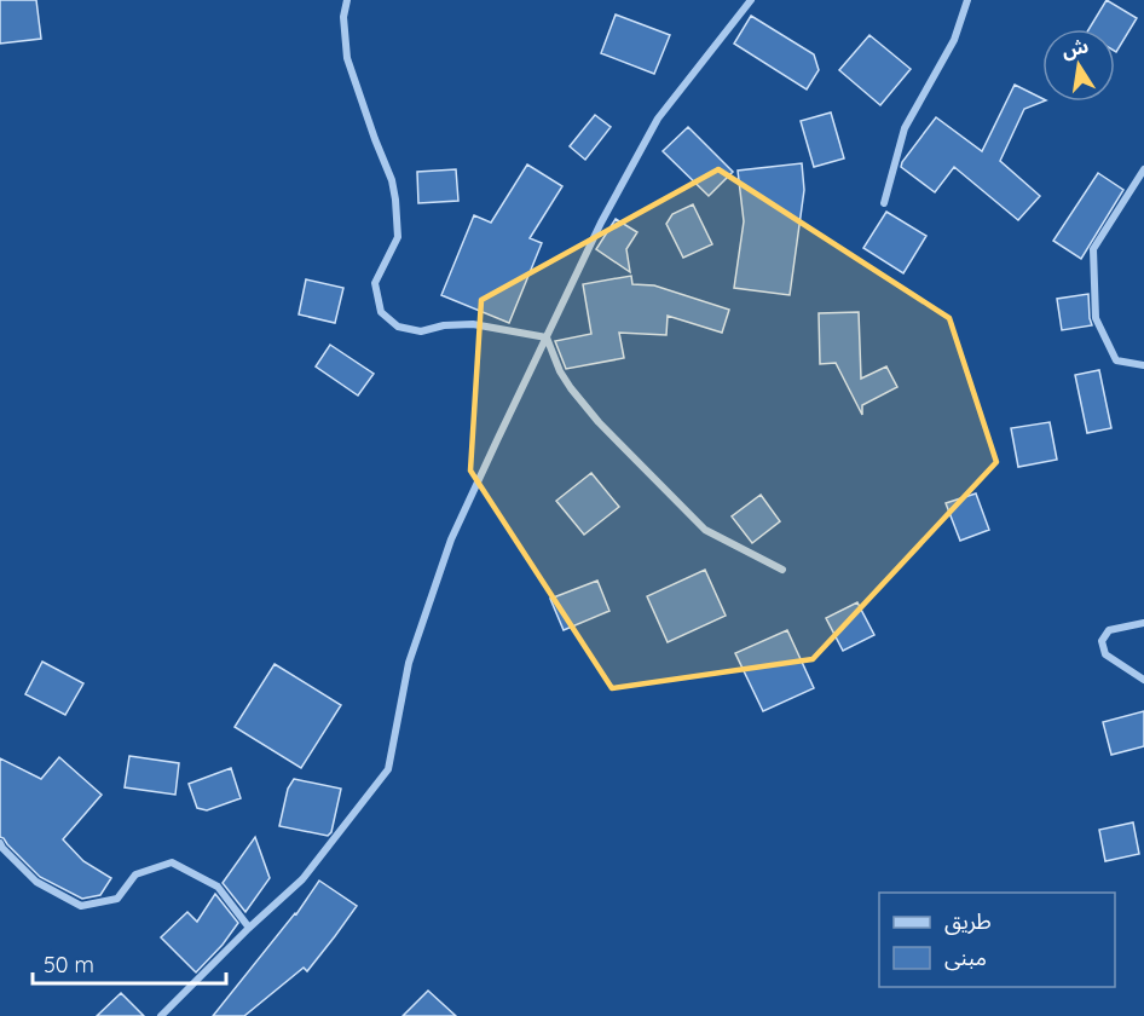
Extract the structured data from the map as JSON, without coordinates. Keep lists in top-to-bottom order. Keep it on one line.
{"legend":["طريق","مبنى"],"scale_bar":"50 m","north":"top"}
